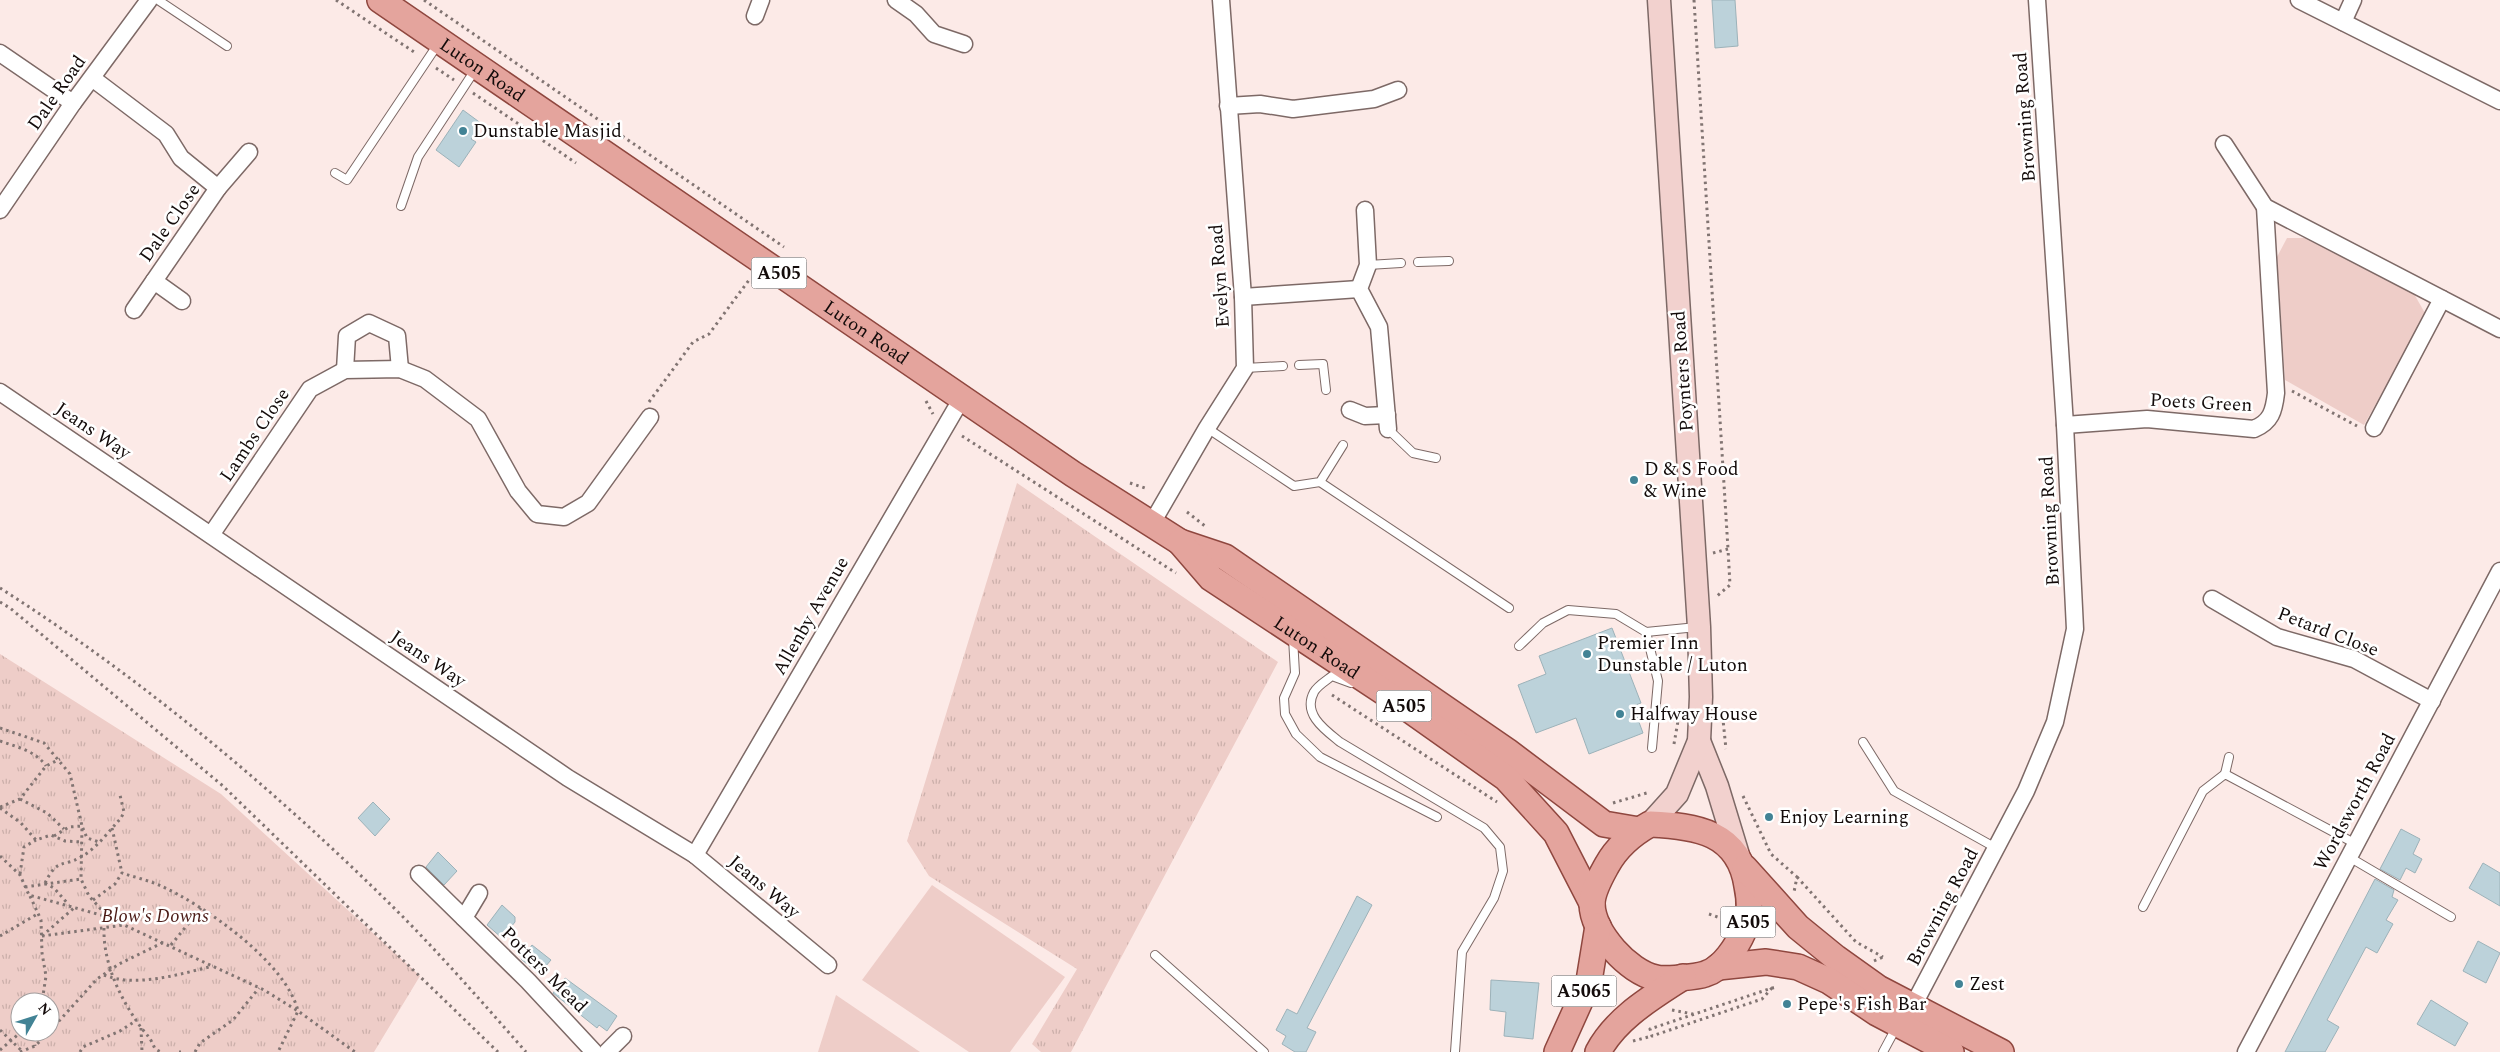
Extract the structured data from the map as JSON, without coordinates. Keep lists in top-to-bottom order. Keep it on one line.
{"streets":{"main road":["Luton Road","A505","A5065"],"street":["Dale Road","Browning Road","Dale Close","Evelyn Road","Poynters Road","Poets Green","Jeans Way","Lambs Close","Allenby Avenue","Petard Close","Wordsworth Road","Potters Mead"]},"crossings":[["Luton Road","A505"],["Luton Road","Poynters Road"],["Luton Road","Allenby Avenue"],["Luton Road","A5065"],["Dale Road","Dale Close"],["Browning Road","A505"],["Browning Road","Poets Green"],["A505","Poynters Road"],["A505","A5065"],["Poynters Road","A5065"],["Jeans Way","Lambs Close"],["Jeans Way","Allenby Avenue"],["Petard Close","Wordsworth Road"]],"parks":["Blow's Downs"],"places":["Dunstable Masjid","D & S Food & Wine","Premier Inn Dunstable / Luton","Halfway House","Enjoy Learning","Zest","Pepe's Fish Bar"],"north":"top right"}
